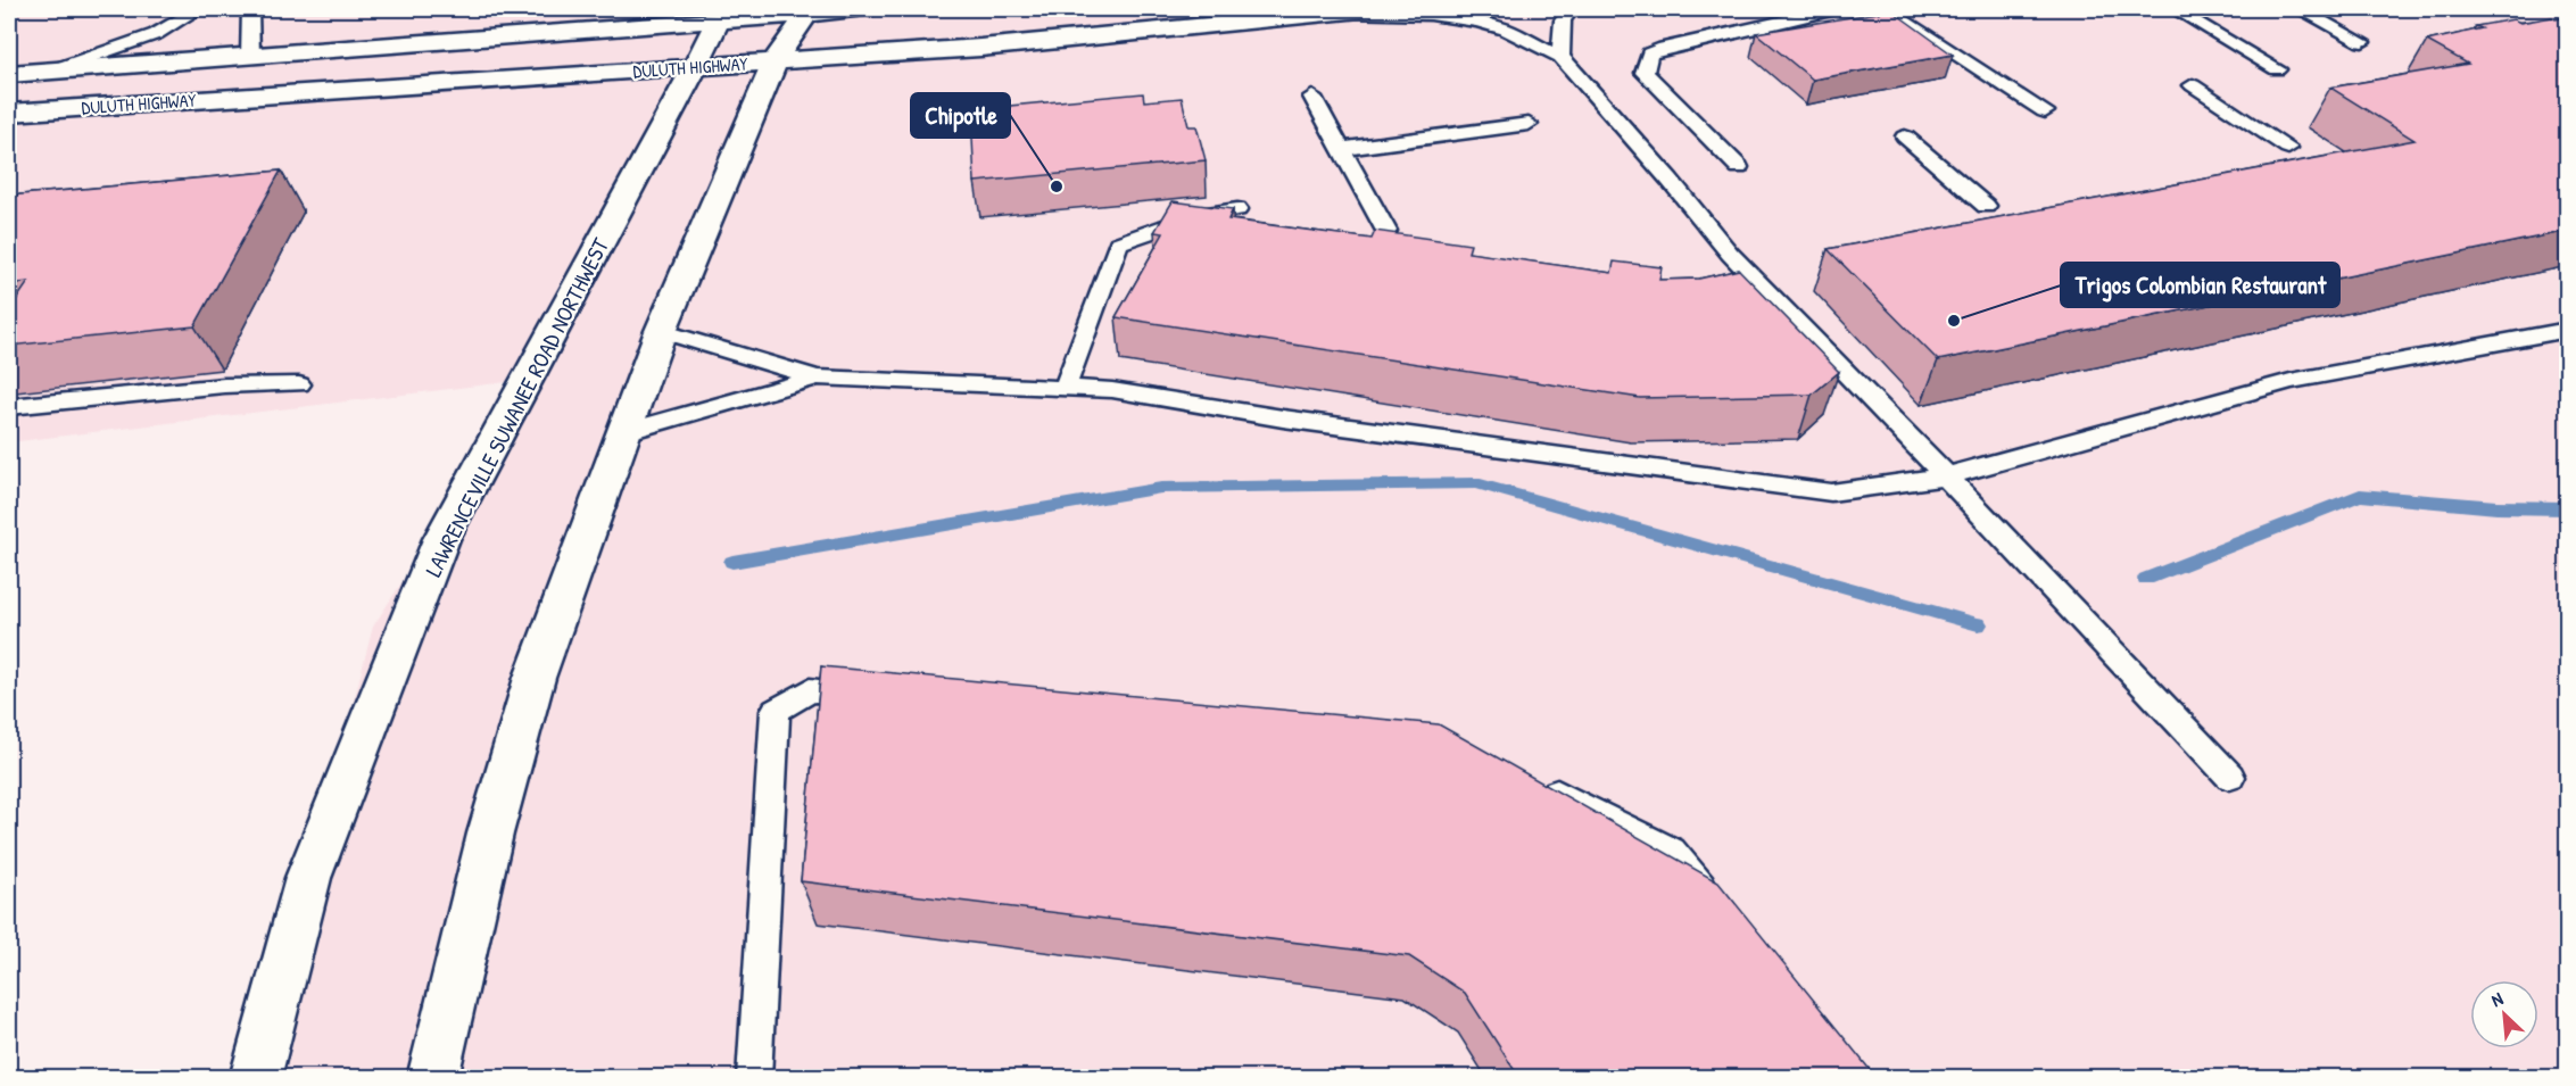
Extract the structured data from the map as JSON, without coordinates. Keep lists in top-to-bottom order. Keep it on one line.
{"streets":{"main road":["DULUTH HIGHWAY","LAWRENCEVILLE SUWANEE ROAD NORTHWEST"]},"crossings":[["DULUTH HIGHWAY","LAWRENCEVILLE SUWANEE ROAD NORTHWEST"]],"places":["Chipotle","Trigos Colombian Restaurant"],"north":"top left"}
